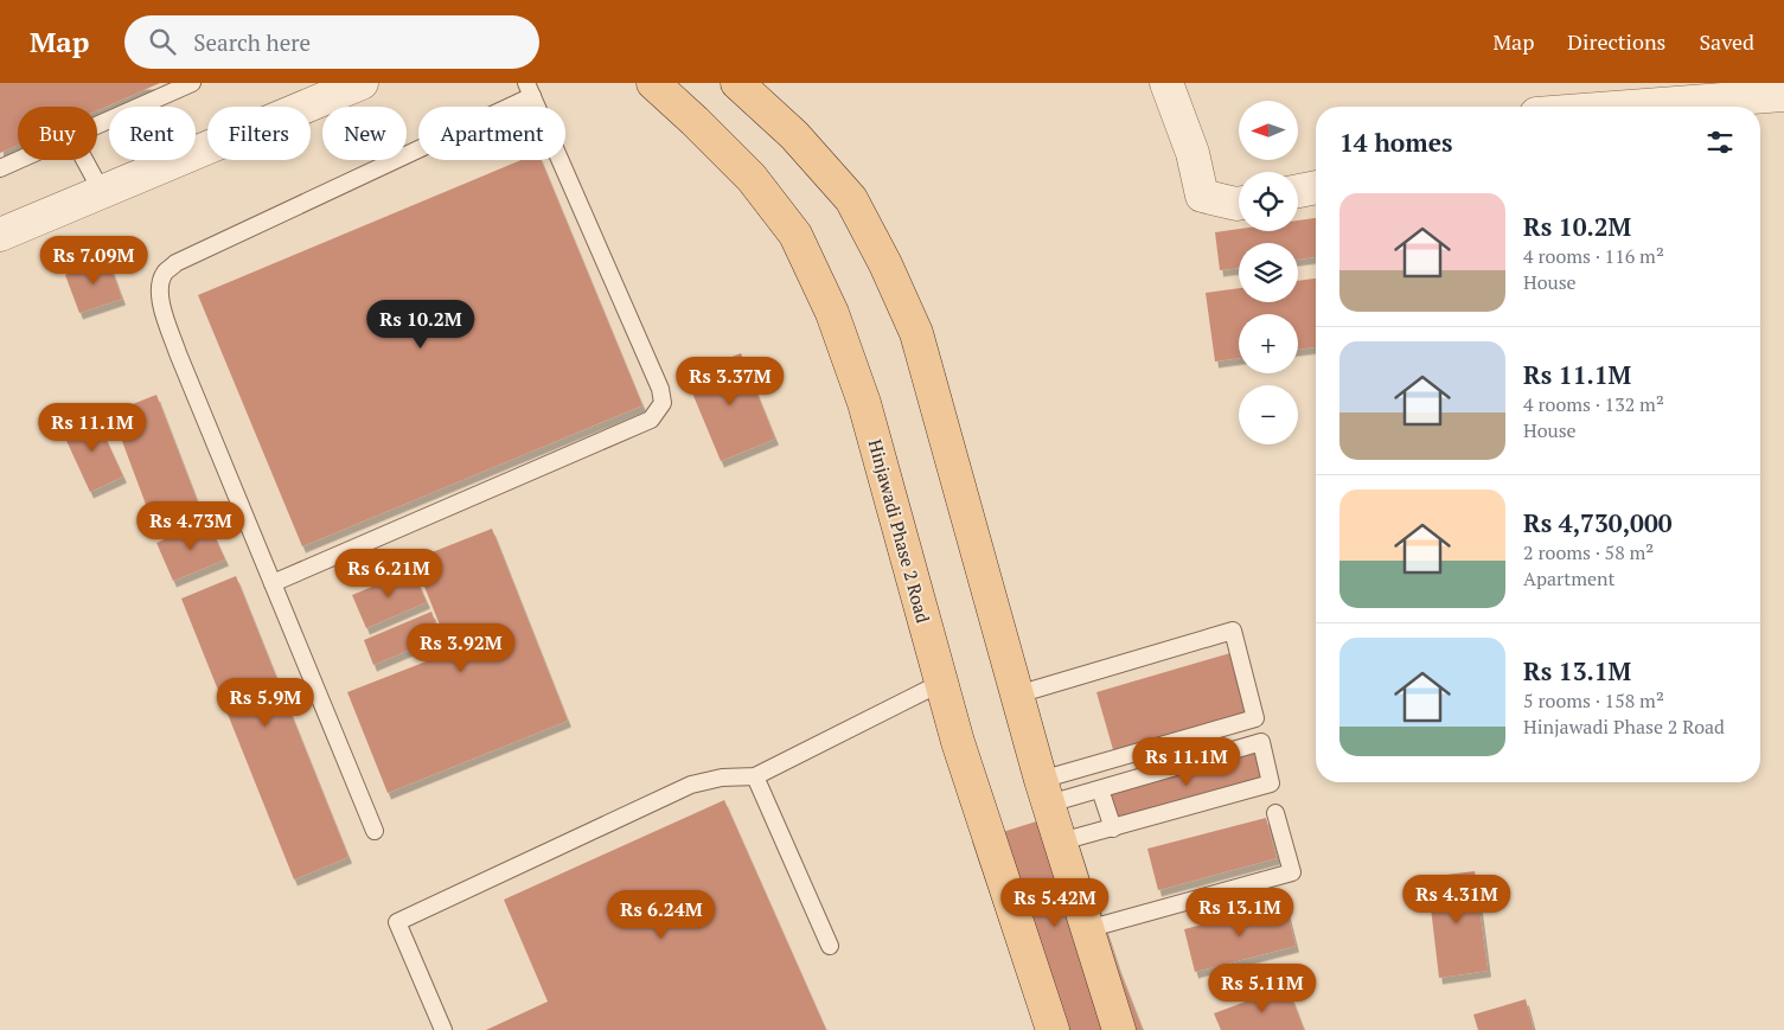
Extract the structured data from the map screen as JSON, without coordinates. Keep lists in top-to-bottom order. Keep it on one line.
{"streets":{"main road":["Hinjawadi Phase 2 Road"]},"north":"left","page":{"header":"Map","search":"Search here","nav":["Map","Directions","Saved"],"map_buttons":["+","−"],"chip":["Buy","Rent","Filters","New","Apartment"],"heading":"14 homes","list":[{"name":"Rs 10.2M","note":"4 rooms · 116 m² · House"},{"name":"Rs 11.1M","note":"4 rooms · 132 m² · House"},{"name":"Rs 4,730,000","note":"2 rooms · 58 m² · Apartment"},{"name":"Rs 13.1M","note":"5 rooms · 158 m² · Hinjawadi Phase 2 Road"}],"price":["Rs 7.09M","Rs 10.2M","Rs 3.37M","Rs 11.1M","Rs 4.73M","Rs 6.21M","Rs 3.92M","Rs 5.9M","Rs 11.1M","Rs 4.31M","Rs 5.42M","Rs 13.1M","Rs 6.24M","Rs 5.11M"]}}
